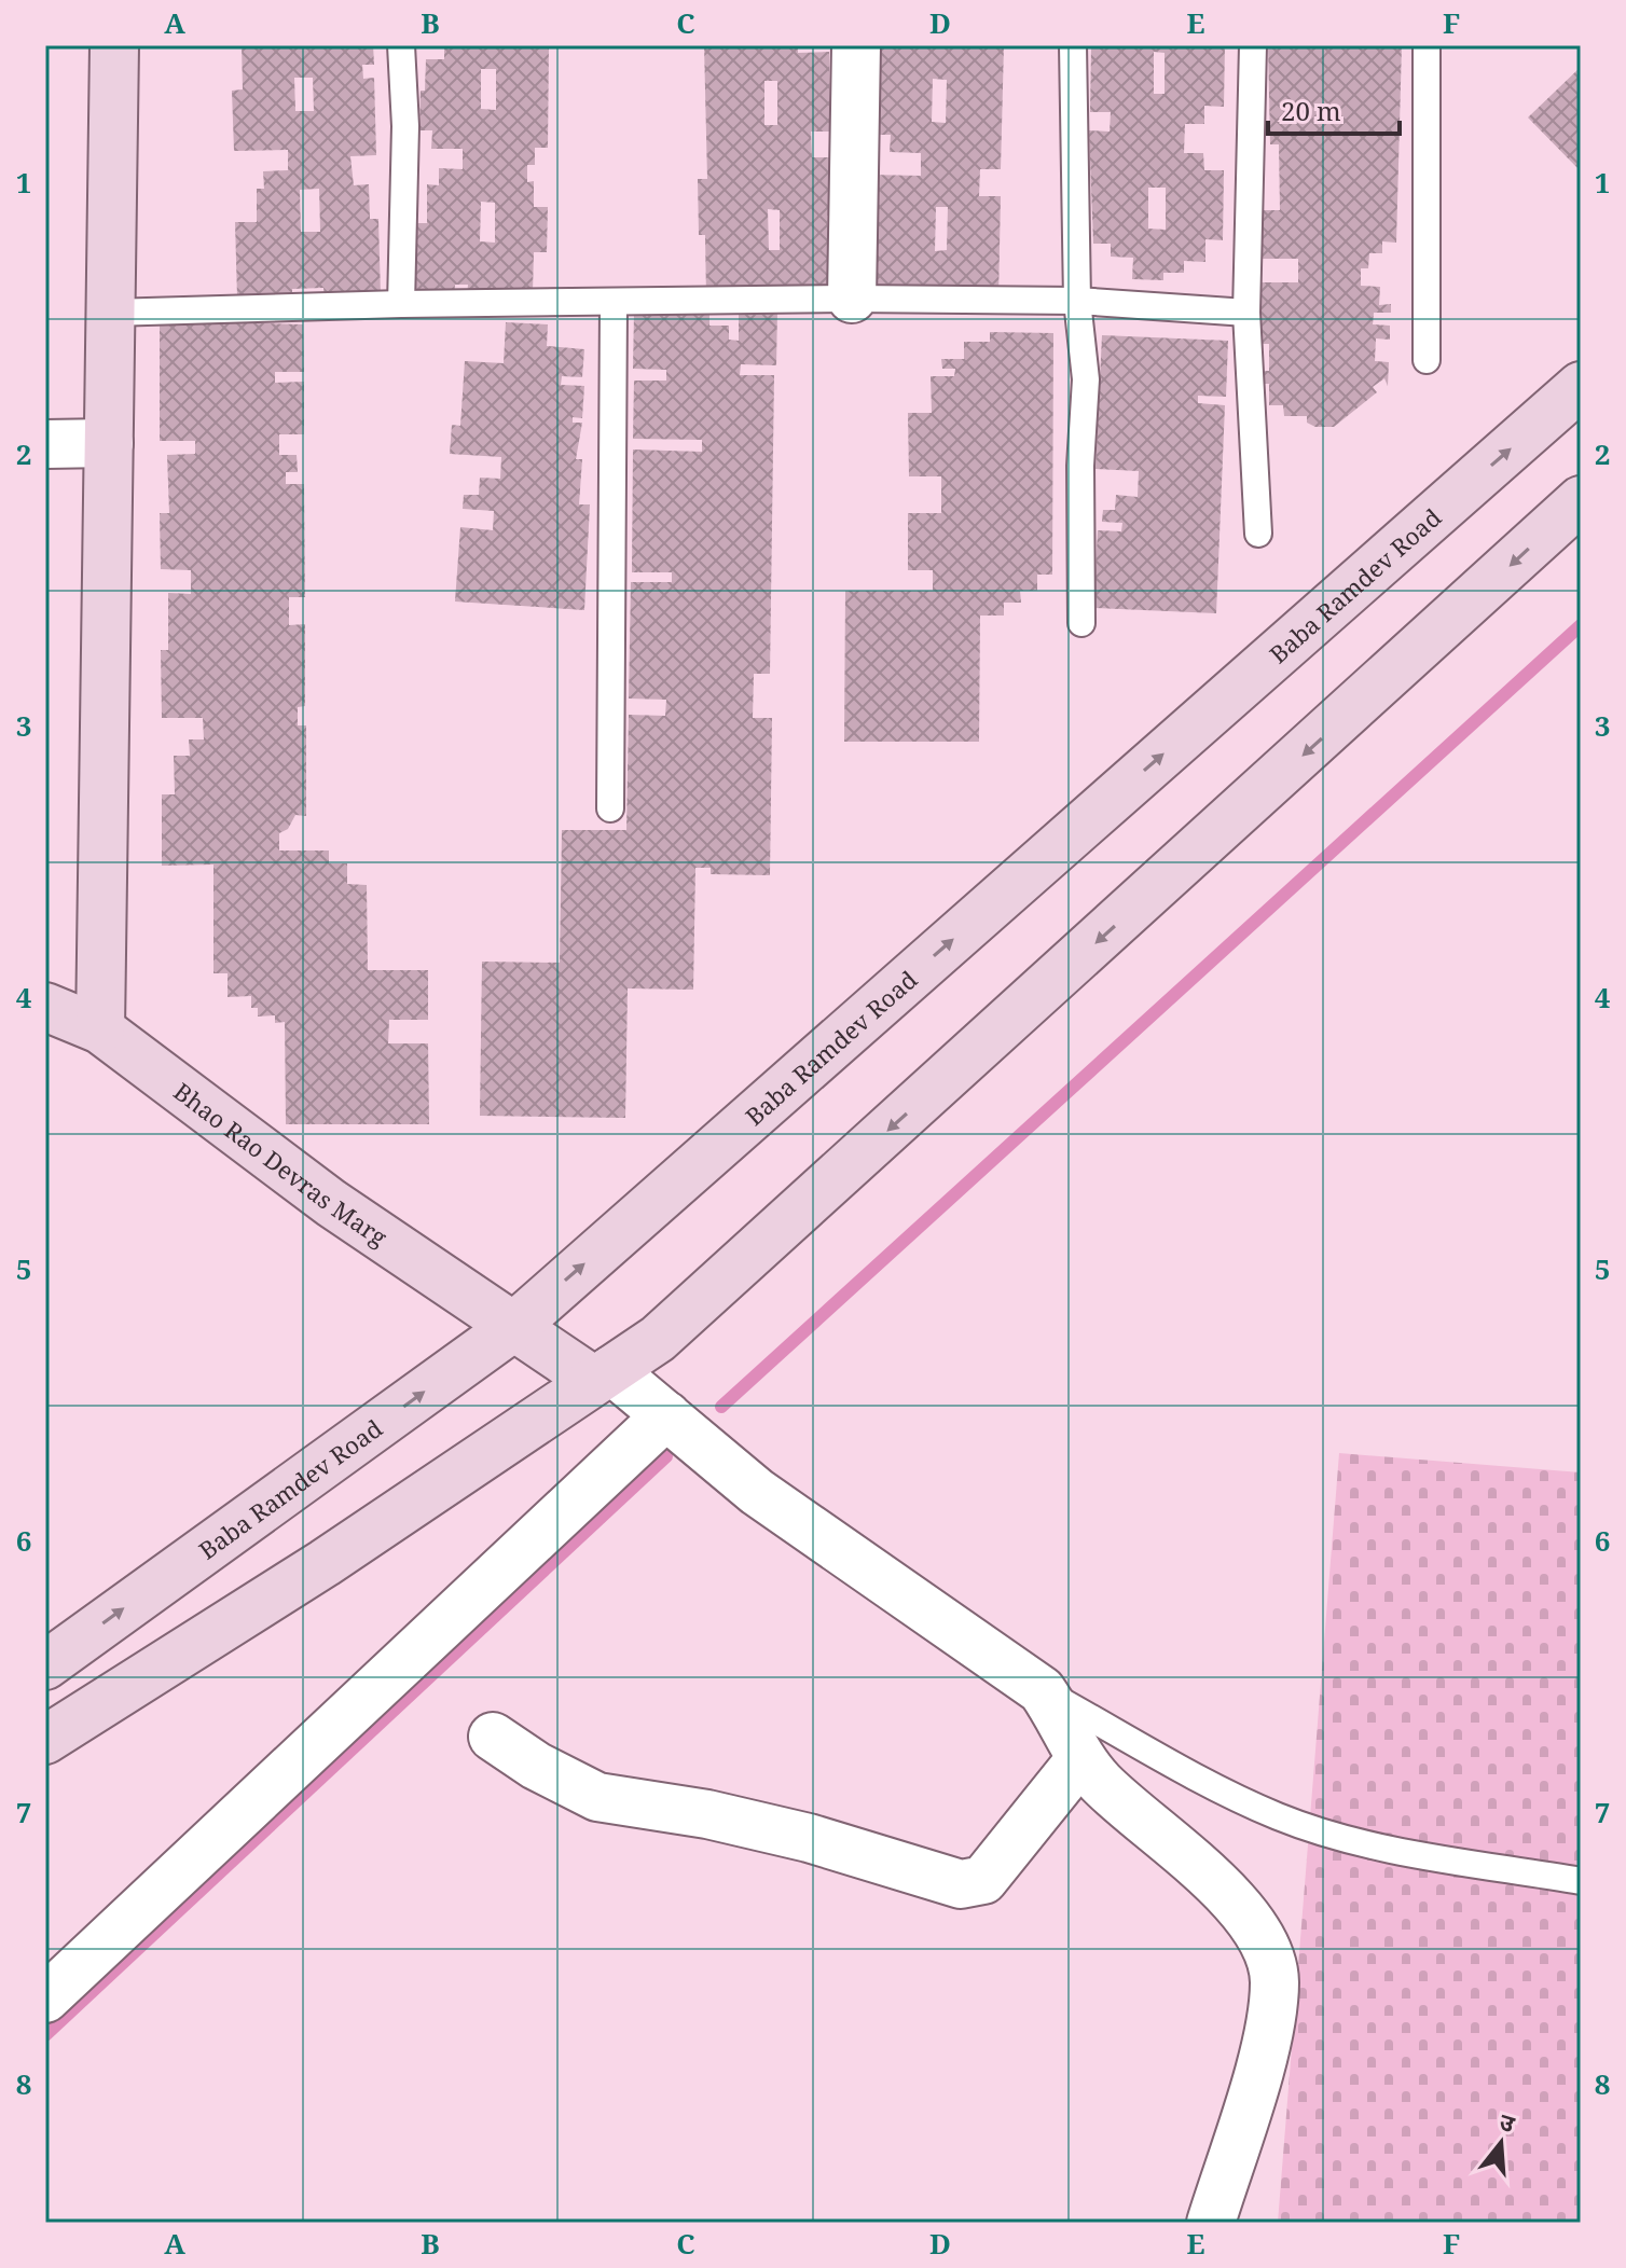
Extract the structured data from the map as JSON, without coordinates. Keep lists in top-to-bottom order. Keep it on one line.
{"streets":{"street":["Baba Ramdev Road","Bhao Rao Devras Marg"]},"crossings":[["Baba Ramdev Road","Bhao Rao Devras Marg"]],"scale_bar":"20 m","north":"top","grid":{"columns":["A","B","C","D","E","F"],"rows":["1","2","3","4","5","6","7","8"]}}
